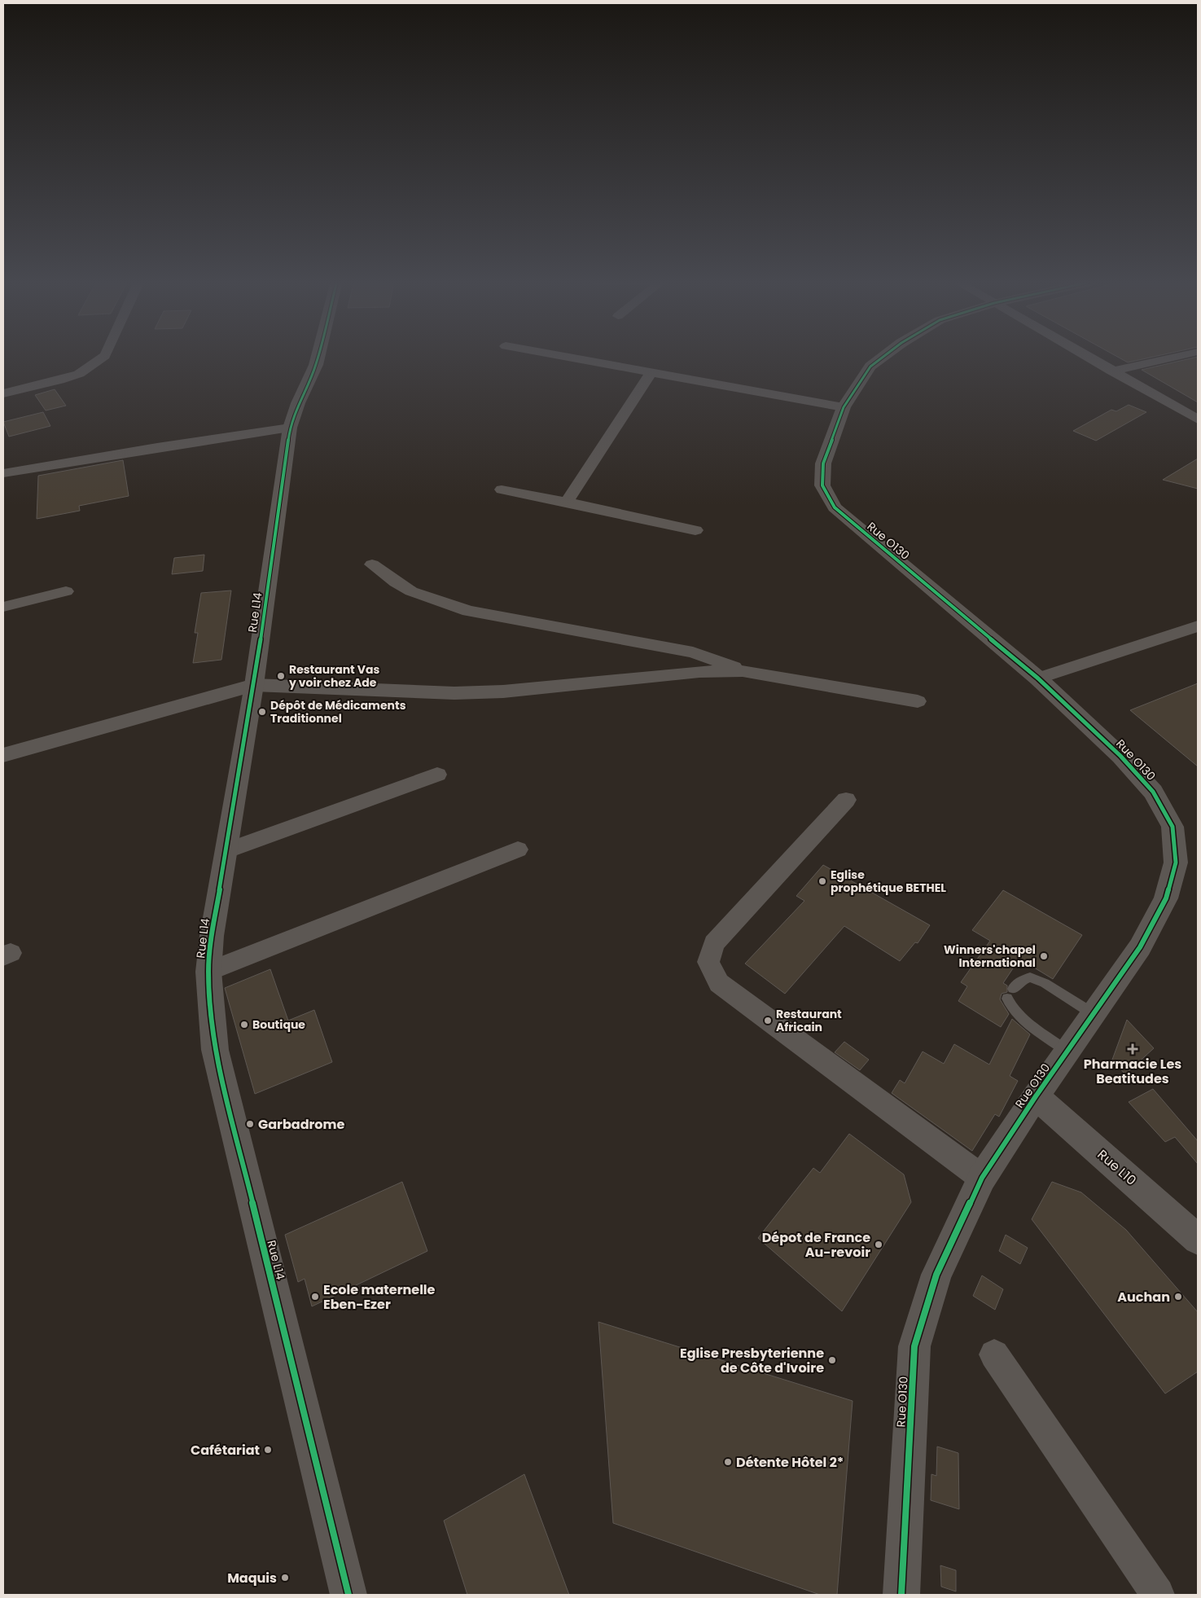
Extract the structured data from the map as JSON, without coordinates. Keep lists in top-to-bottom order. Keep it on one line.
{"streets":{"street":["Rue O130","Rue L14","Rue L10"]},"crossings":[["Rue O130","Rue L10"]],"places":{"other":["Restaurant Vas y voir chez Ade","Dépôt de Médicaments Traditionnel","Eglise prophétique BETHEL","Winners'chapel International","Restaurant Africain","Boutique","Garbadrome","Dépot de France Au-revoir","Ecole maternelle Eben-Ezer","Auchan","Eglise Presbyterienne de Côte d'Ivoire","Cafétariat","Détente Hôtel 2*","Maquis"],"health":["Pharmacie Les Beatitudes"]}}
